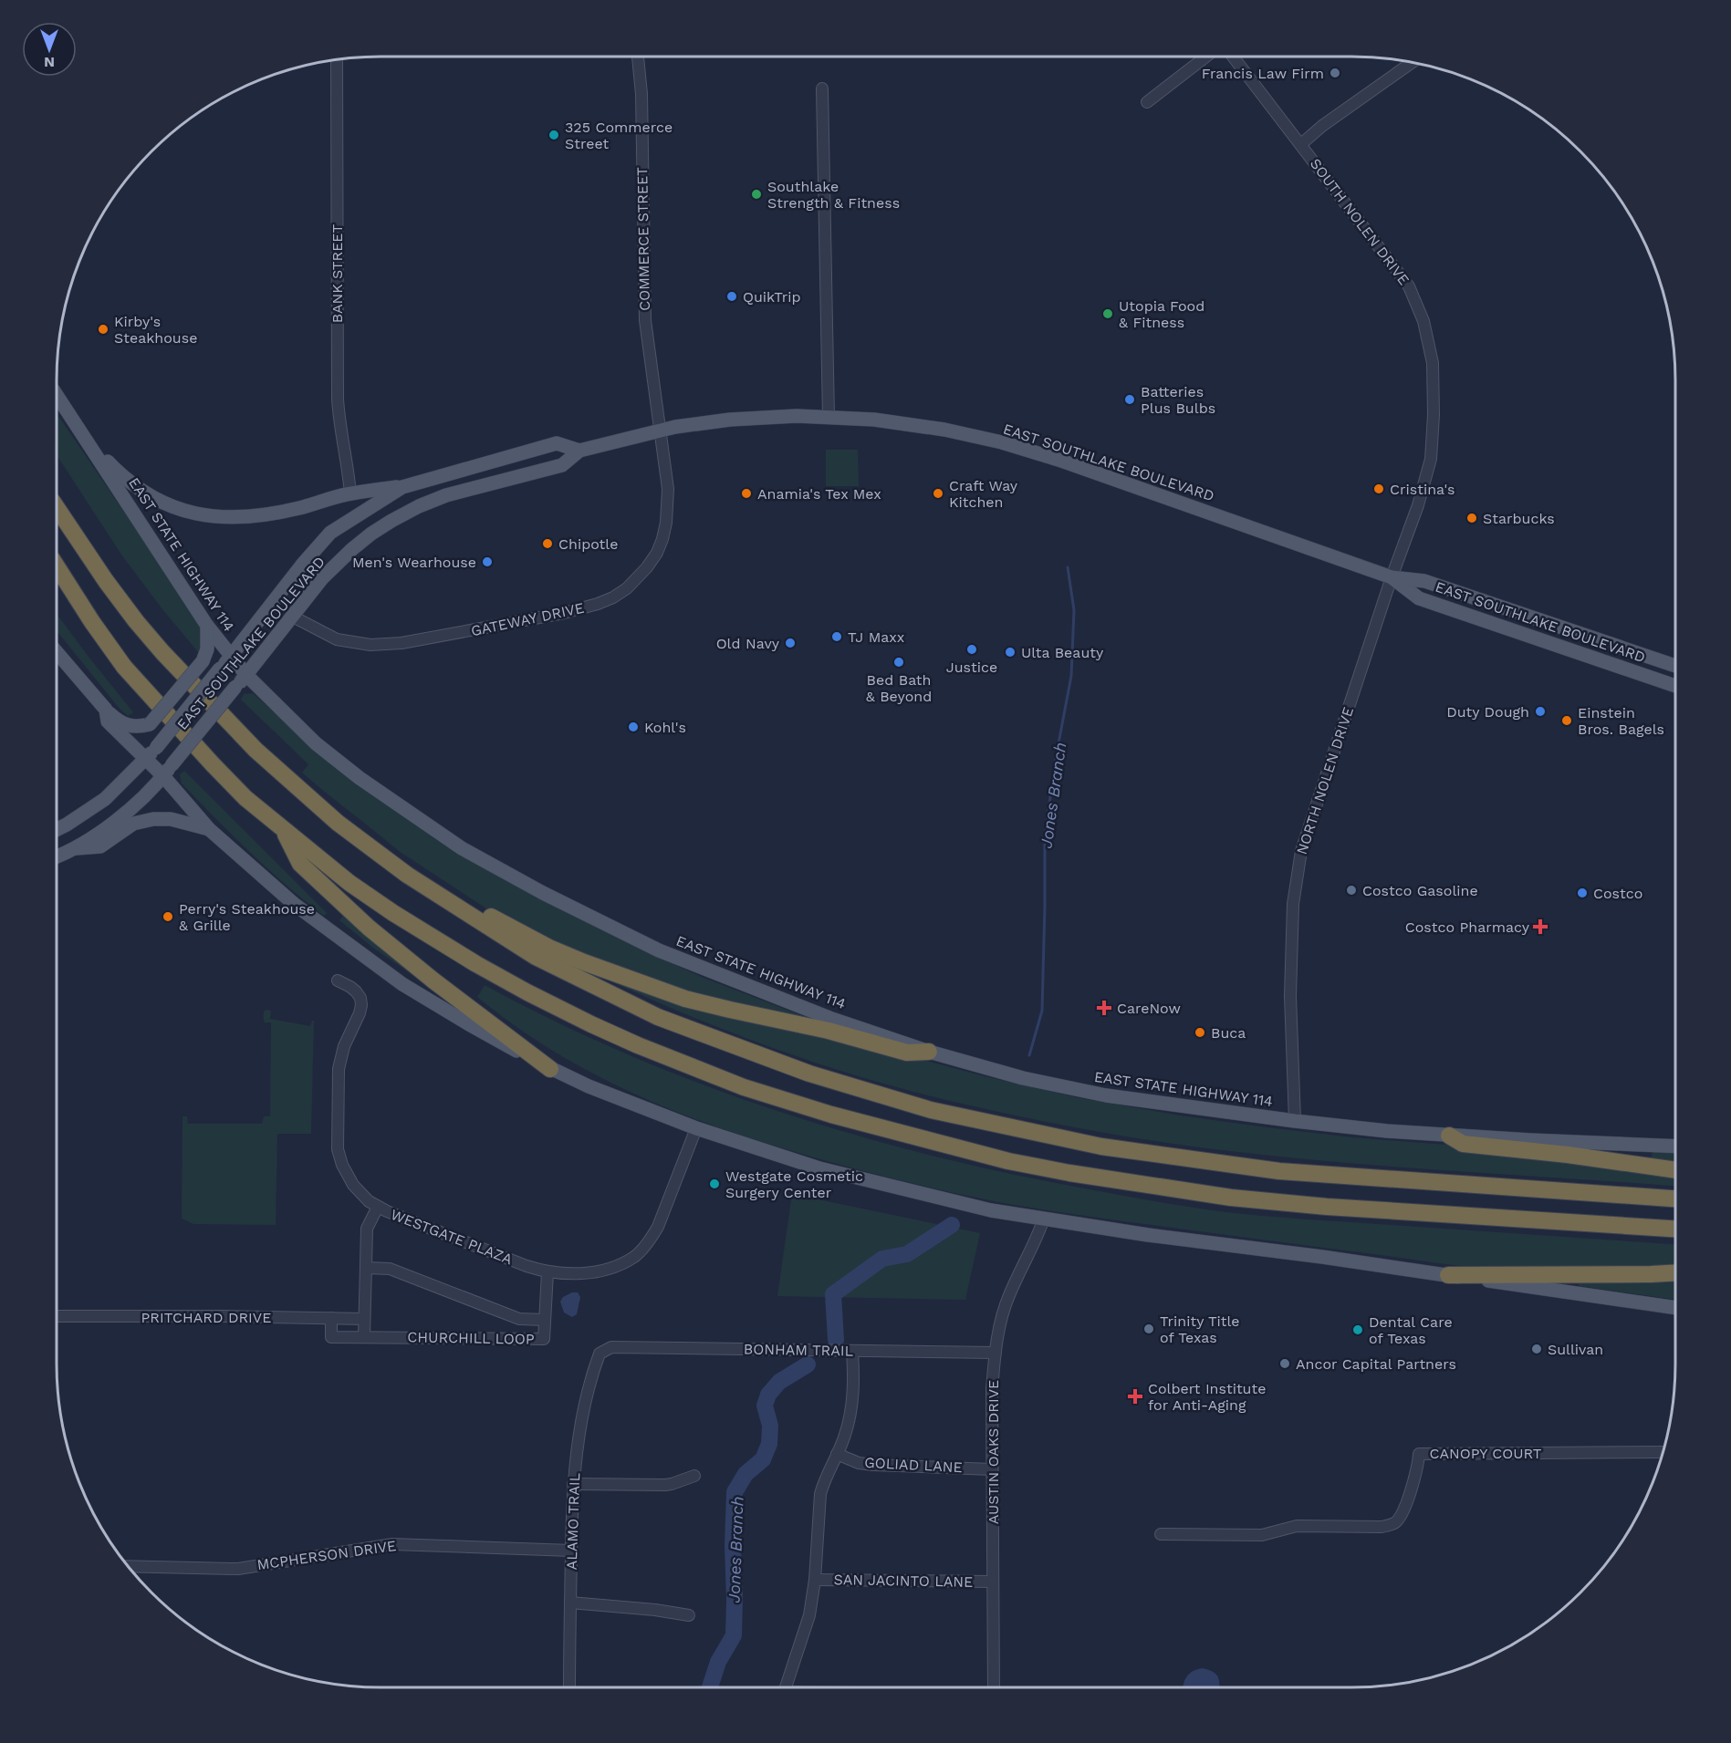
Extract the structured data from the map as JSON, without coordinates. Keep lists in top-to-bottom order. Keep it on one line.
{"streets":{"main road":["EAST SOUTHLAKE BOULEVARD","EAST STATE HIGHWAY 114"],"street":["SOUTH NOLEN DRIVE","COMMERCE STREET","BANK STREET","GATEWAY DRIVE","NORTH NOLEN DRIVE","WESTGATE PLAZA","PRITCHARD DRIVE","CHURCHILL LOOP","BONHAM TRAIL","AUSTIN OAKS DRIVE","CANOPY COURT","GOLIAD LANE","ALAMO TRAIL","MCPHERSON DRIVE","SAN JACINTO LANE"]},"crossings":[["SOUTH NOLEN DRIVE","EAST SOUTHLAKE BOULEVARD"],["SOUTH NOLEN DRIVE","NORTH NOLEN DRIVE"],["COMMERCE STREET","EAST SOUTHLAKE BOULEVARD"],["COMMERCE STREET","GATEWAY DRIVE"],["EAST SOUTHLAKE BOULEVARD","EAST STATE HIGHWAY 114"],["EAST SOUTHLAKE BOULEVARD","GATEWAY DRIVE"],["EAST SOUTHLAKE BOULEVARD","NORTH NOLEN DRIVE"],["EAST STATE HIGHWAY 114","NORTH NOLEN DRIVE"],["WESTGATE PLAZA","CHURCHILL LOOP"],["PRITCHARD DRIVE","CHURCHILL LOOP"],["BONHAM TRAIL","AUSTIN OAKS DRIVE"],["BONHAM TRAIL","ALAMO TRAIL"],["AUSTIN OAKS DRIVE","GOLIAD LANE"],["AUSTIN OAKS DRIVE","SAN JACINTO LANE"],["ALAMO TRAIL","MCPHERSON DRIVE"]],"water":["Jones Branch"],"places":{"other":["Francis Law Firm","325 Commerce Street","Southlake Strength & Fitness","QuikTrip","Utopia Food & Fitness","Kirby's Steakhouse","Batteries Plus Bulbs","Cristina's","Anamia's Tex Mex","Craft Way Kitchen","Starbucks","Chipotle","Men's Wearhouse","TJ Maxx","Old Navy","Justice","Ulta Beauty","Bed Bath & Beyond","Duty Dough","Einstein Bros. Bagels","Kohl's","Costco Gasoline","Costco","Perry's Steakhouse & Grille","Buca","Westgate Cosmetic Surgery Center","Trinity Title of Texas","Dental Care of Texas","Sullivan","Ancor Capital Partners"],"health":["Costco Pharmacy","CareNow","Colbert Institute for Anti-Aging"]},"north":"bottom"}
